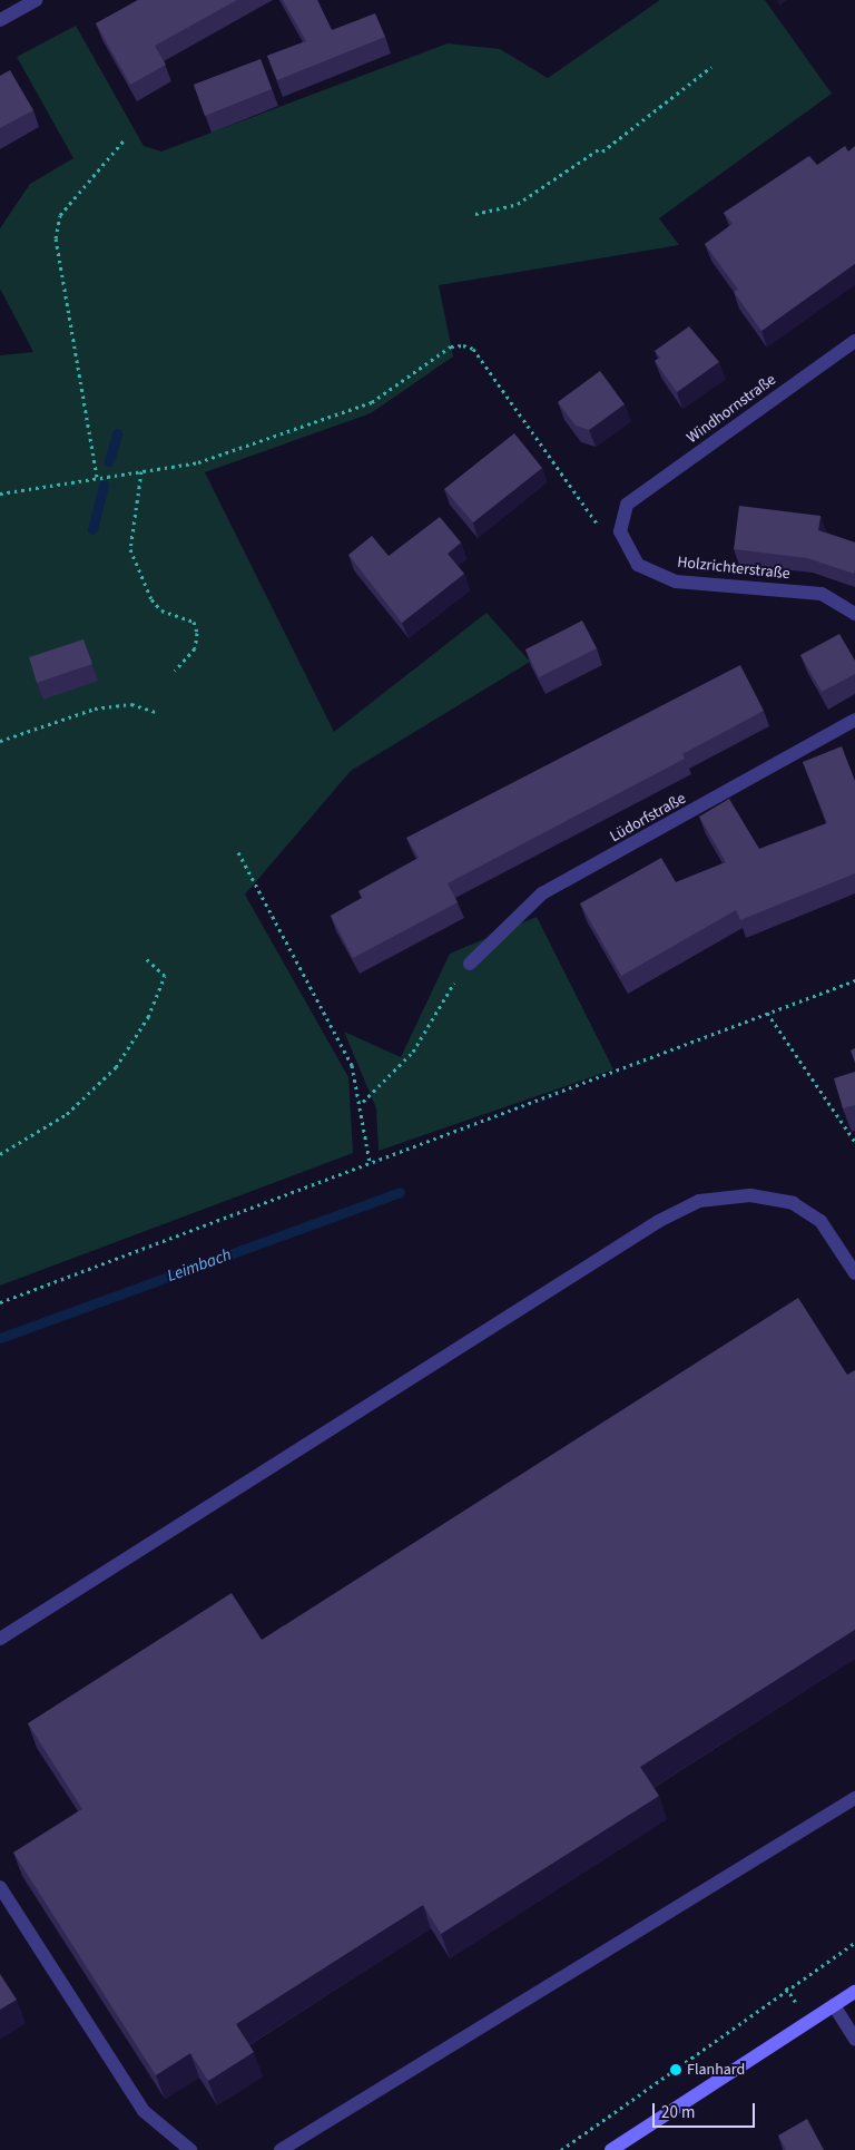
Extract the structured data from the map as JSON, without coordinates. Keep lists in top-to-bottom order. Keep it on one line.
{"streets":{"street":["Windhornstraße","Holzrichterstraße","Lüdorfstraße"]},"crossings":[["Windhornstraße","Holzrichterstraße"]],"water":["Leimbach"],"places":["Flanhard"],"scale_bar":"20 m"}
